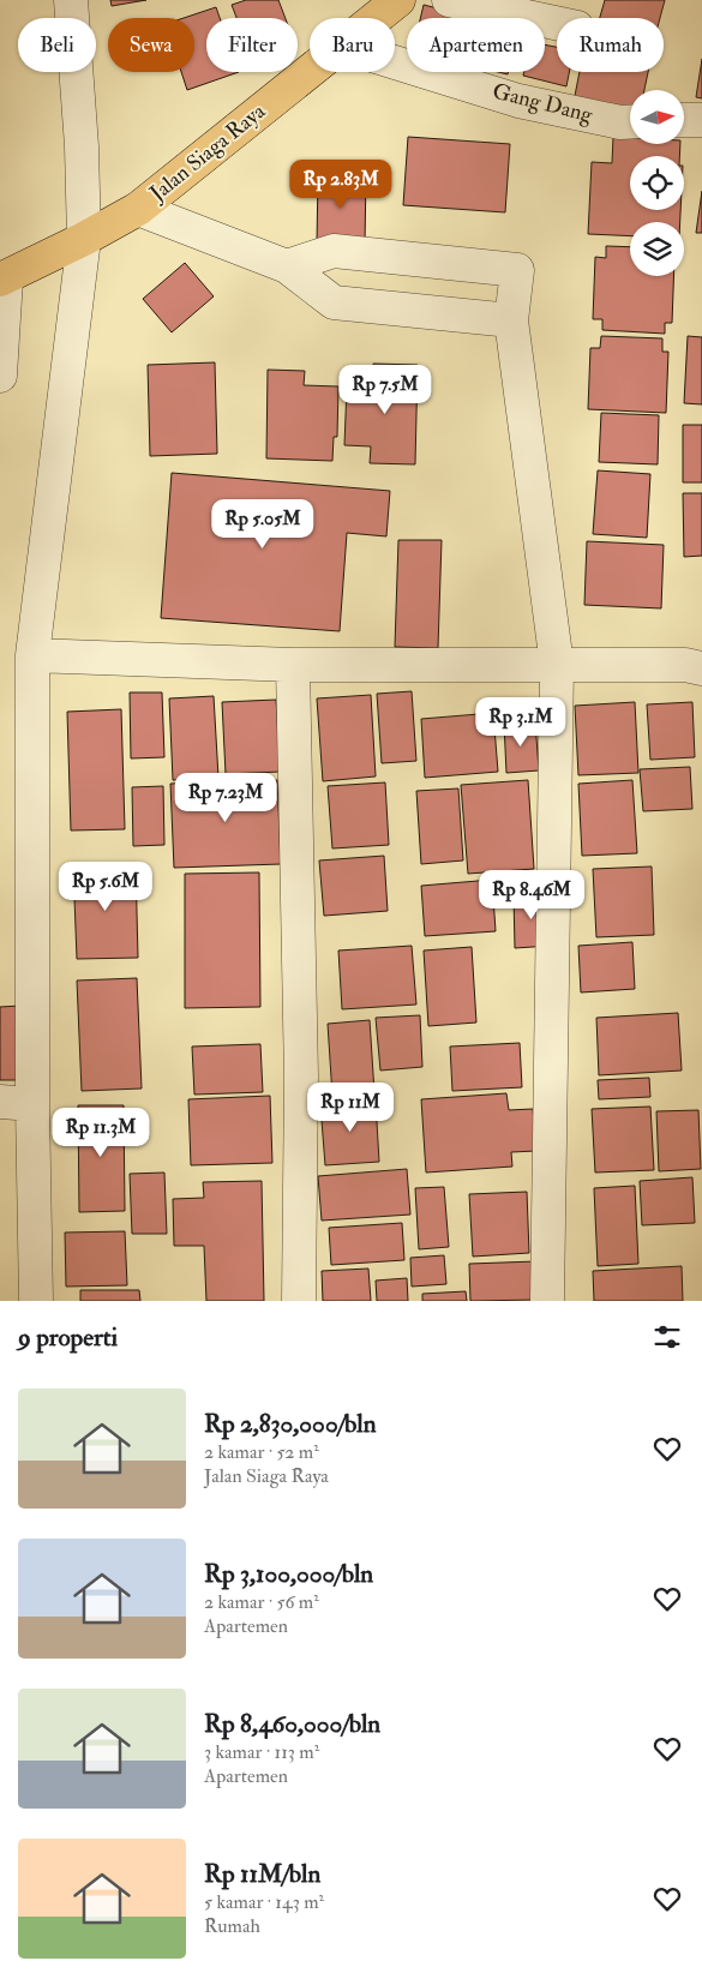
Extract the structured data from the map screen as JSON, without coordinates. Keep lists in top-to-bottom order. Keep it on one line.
{"streets":{"main road":["Jalan Siaga Raya"],"street":["Gang Dang"]},"north":"right","page":{"chip":["Beli","Sewa","Filter","Baru","Apartemen","Rumah"],"price":["Rp 2.83M","Rp 7.5M","Rp 5.05M","Rp 3.1M","Rp 7.23M","Rp 5.6M","Rp 8.46M","Rp 11M","Rp 11.3M"],"heading":"9 properti","list":[{"name":"Rp 2,830,000/bln","note":"2 kamar · 52 m² · Jalan Siaga Raya"},{"name":"Rp 3,100,000/bln","note":"2 kamar · 56 m² · Apartemen"},{"name":"Rp 8,460,000/bln","note":"3 kamar · 113 m² · Apartemen"},{"name":"Rp 11M/bln","note":"5 kamar · 143 m² · Rumah"}]}}
